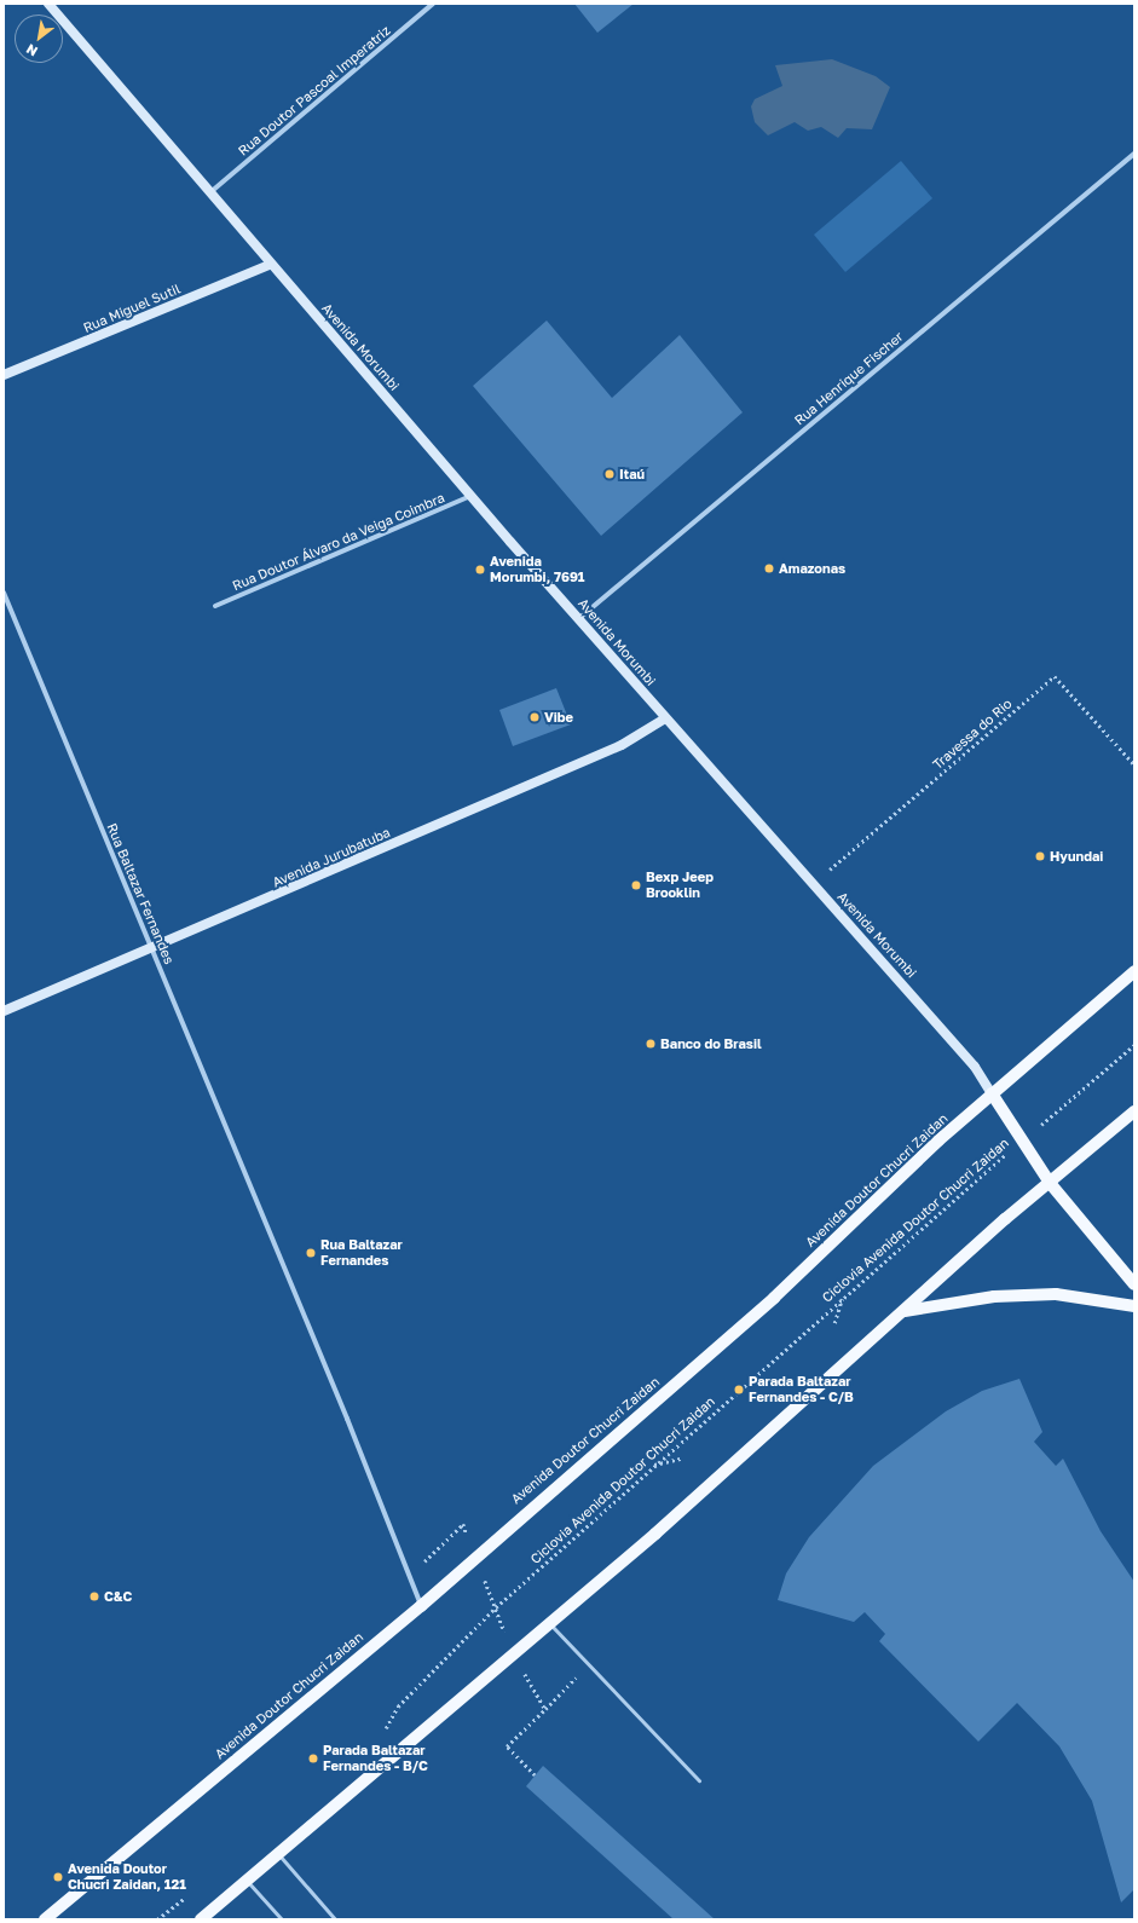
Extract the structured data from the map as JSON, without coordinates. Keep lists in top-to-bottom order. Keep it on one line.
{"streets":{"main road":["Avenida Morumbi","Avenida Doutor Chucri Zaidan"],"street":["Rua Doutor Pascoal Imperatriz","Rua Miguel Sutil","Rua Henrique Fischer","Rua Doutor Álvaro da Veiga Coimbra","Avenida Jurubatuba","Rua Baltazar Fernandes"],"path":["Travessa do Rio","Ciclovia Avenida Doutor Chucri Zaidan"]},"crossings":[["Rua Doutor Pascoal Imperatriz","Avenida Morumbi"],["Rua Miguel Sutil","Avenida Morumbi"],["Avenida Morumbi","Rua Henrique Fischer"],["Avenida Morumbi","Rua Doutor Álvaro da Veiga Coimbra"],["Avenida Morumbi","Travessa do Rio"],["Avenida Morumbi","Avenida Jurubatuba"],["Avenida Morumbi","Avenida Doutor Chucri Zaidan"],["Avenida Morumbi","Ciclovia Avenida Doutor Chucri Zaidan"],["Avenida Jurubatuba","Rua Baltazar Fernandes"],["Rua Baltazar Fernandes","Avenida Doutor Chucri Zaidan"]],"places":["Itaú","Amazonas","Avenida Morumbi, 7691","Vibe","Hyundai","Bexp Jeep Brooklin","Banco do Brasil","Rua Baltazar Fernandes","Parada Baltazar Fernandes - C/B","C&C","Parada Baltazar Fernandes - B/C","Avenida Doutor Chucri Zaidan, 121"],"north":"bottom left"}
